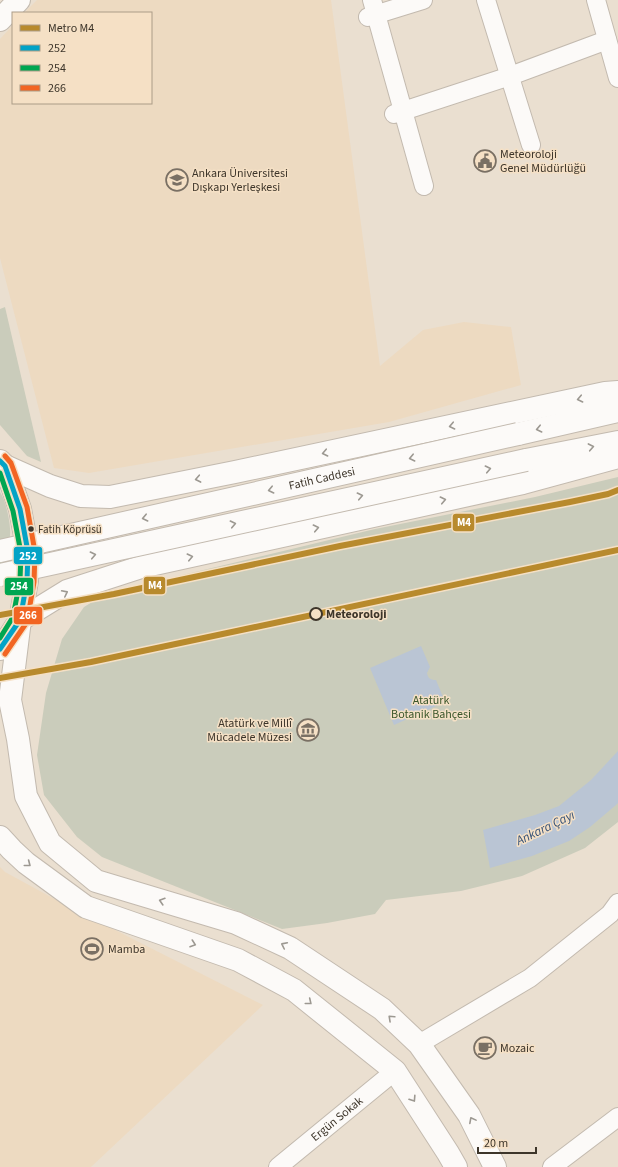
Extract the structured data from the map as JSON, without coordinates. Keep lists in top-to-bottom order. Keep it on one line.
{"streets":{"main road":["Fatih Caddesi"],"street":["Ergün Sokak"]},"water":["Ankara Çayı"],"parks":["Atatürk Botanik Bahçesi"],"places":{"public building":["Meteoroloji Genel Müdürlüğü"],"school or university":["Ankara Üniversitesi Dışkapı Yerleşkesi"],"other":["Fatih Köprüsü","Meteoroloji"],"museum":["Atatürk ve Millî Mücadele Müzesi"],"sports":["Mamba"],"cafe":["Mozaic"]},"lines":["transit line 266","transit line 252","transit line 254","metro line M4"],"legend":["Metro M4","252","254","266"],"scale_bar":"20 m"}
